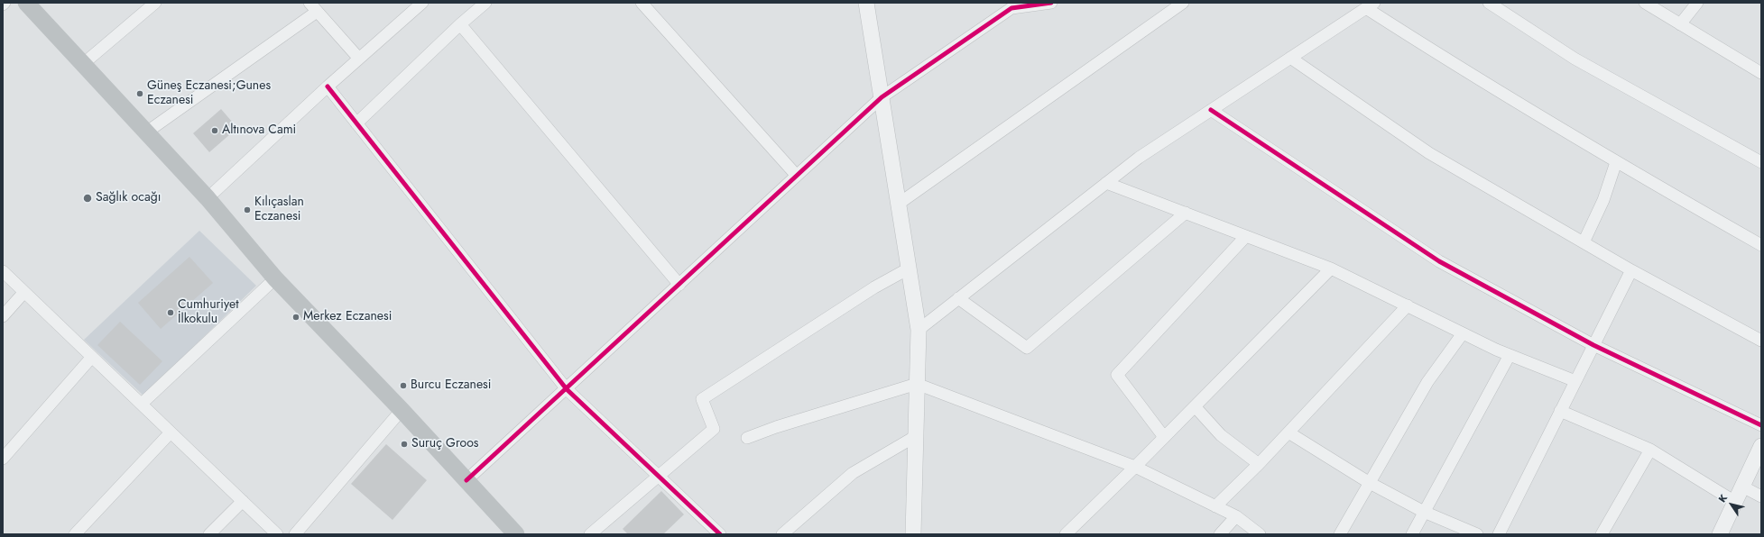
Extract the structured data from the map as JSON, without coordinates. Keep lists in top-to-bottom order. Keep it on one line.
{"places":["Güneş Eczanesi;Gunes Eczanesi","Altınova Cami","Sağlık ocağı","Kılıçaslan Eczanesi","Cumhuriyet İlkokulu","Merkez Eczanesi","Burcu Eczanesi","Suruç Groos"],"north":"top left"}
